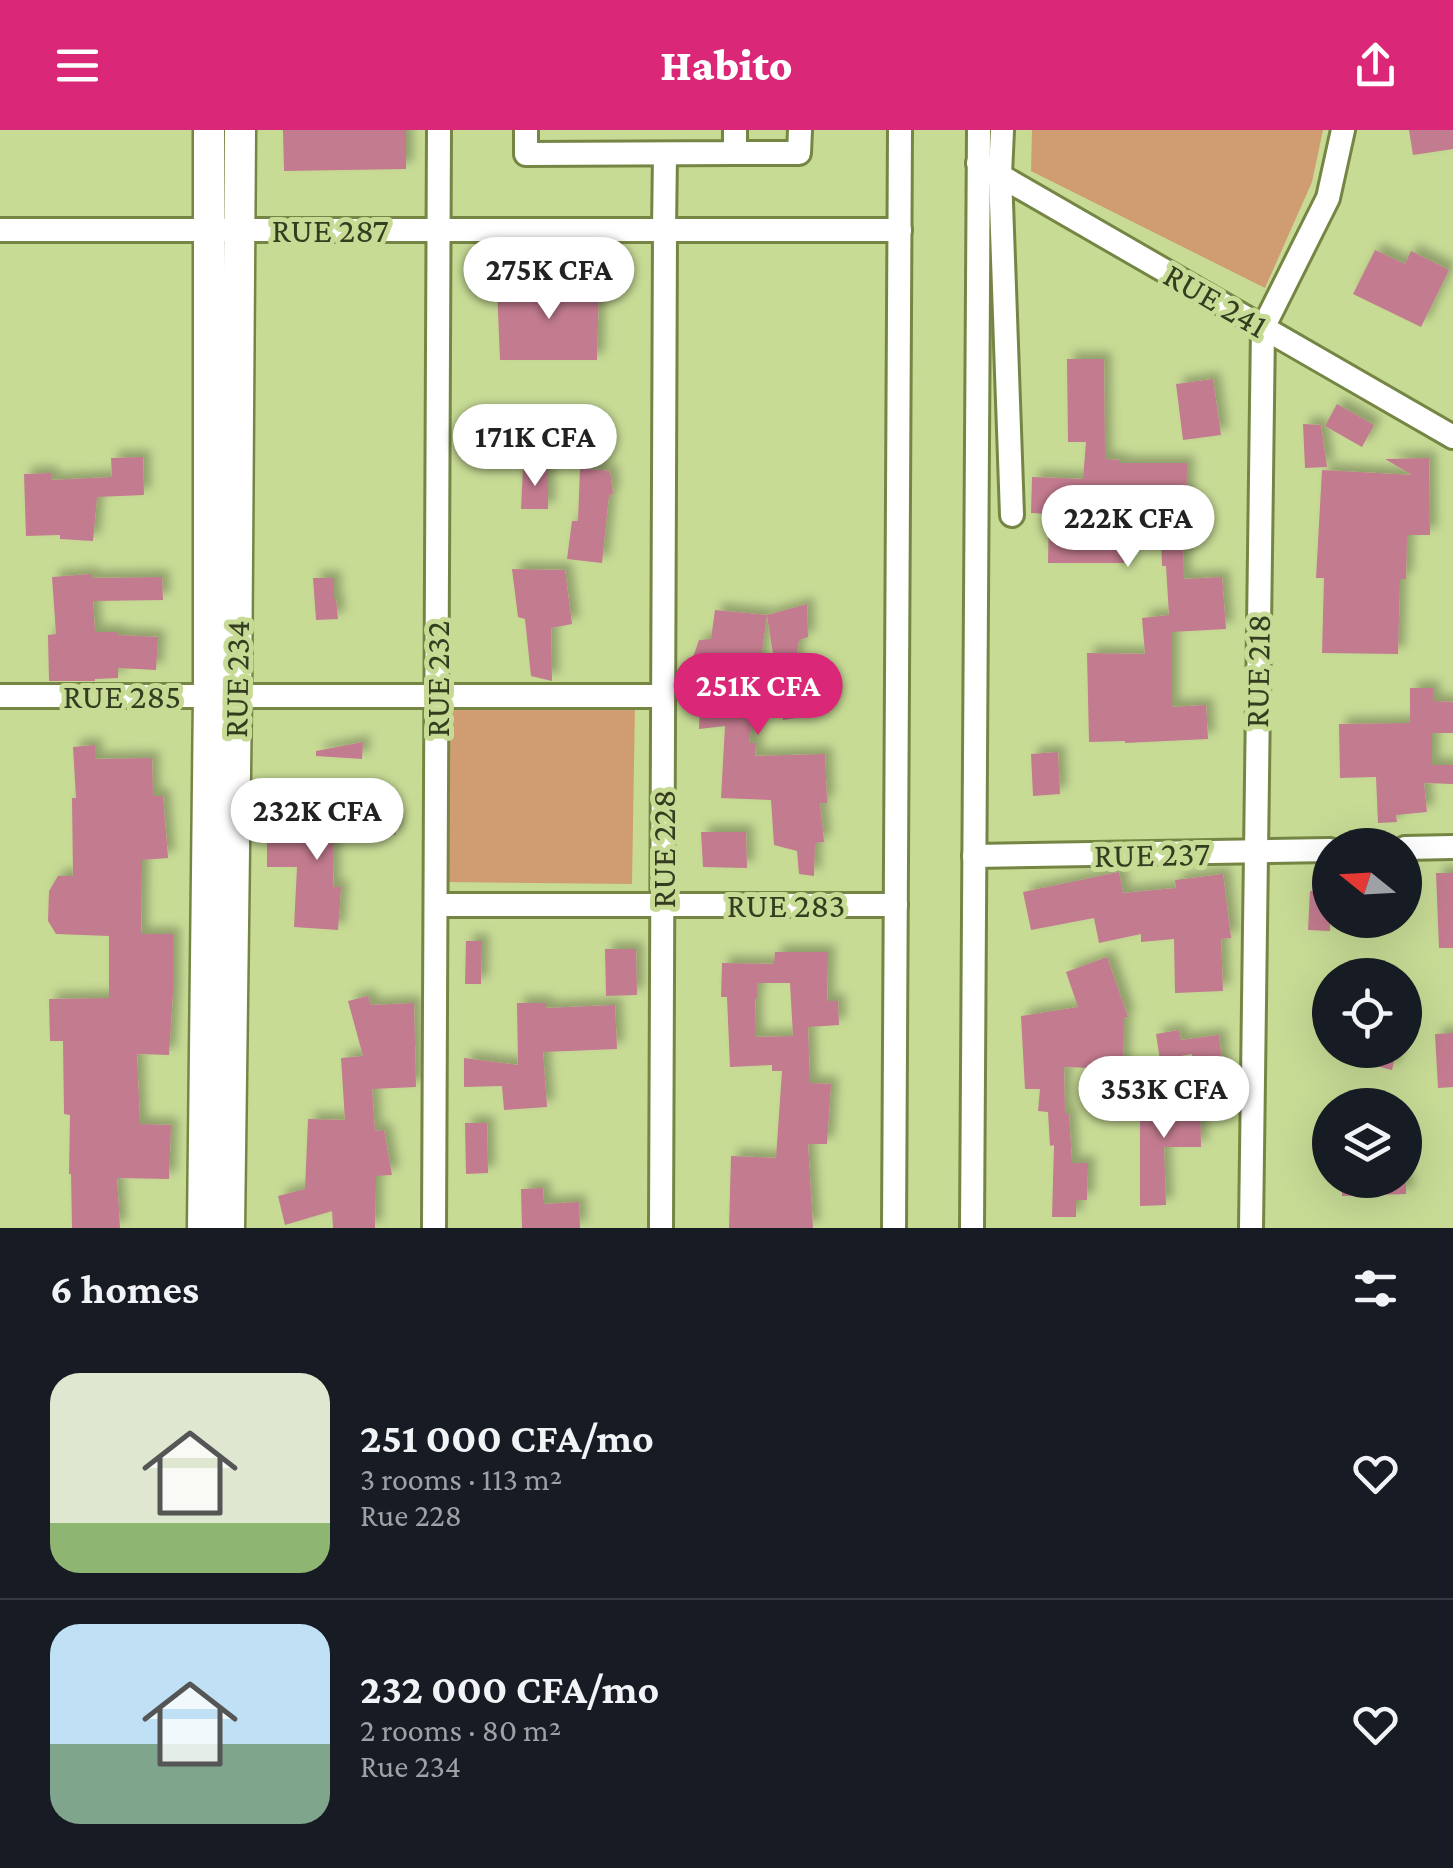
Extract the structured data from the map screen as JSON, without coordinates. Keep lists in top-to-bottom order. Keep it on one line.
{"streets":{"main road":["RUE 234"],"street":["RUE 287","RUE 241","RUE 218","RUE 232","RUE 285","RUE 228","RUE 237","RUE 283"]},"crossings":[["RUE 287","RUE 234"],["RUE 287","RUE 232"],["RUE 287","RUE 228"],["RUE 241","RUE 218"],["RUE 218","RUE 237"],["RUE 234","RUE 285"],["RUE 232","RUE 285"],["RUE 232","RUE 283"],["RUE 285","RUE 228"],["RUE 228","RUE 283"]],"north":"left","page":{"header":"Habito","price":["275K CFA","171K CFA","222K CFA","251K CFA","232K CFA","353K CFA"],"heading":"6 homes","list":[{"name":"251 000 CFA/mo","note":"3 rooms · 113 m² · Rue 228"},{"name":"232 000 CFA/mo","note":"2 rooms · 80 m² · Rue 234"}]}}
